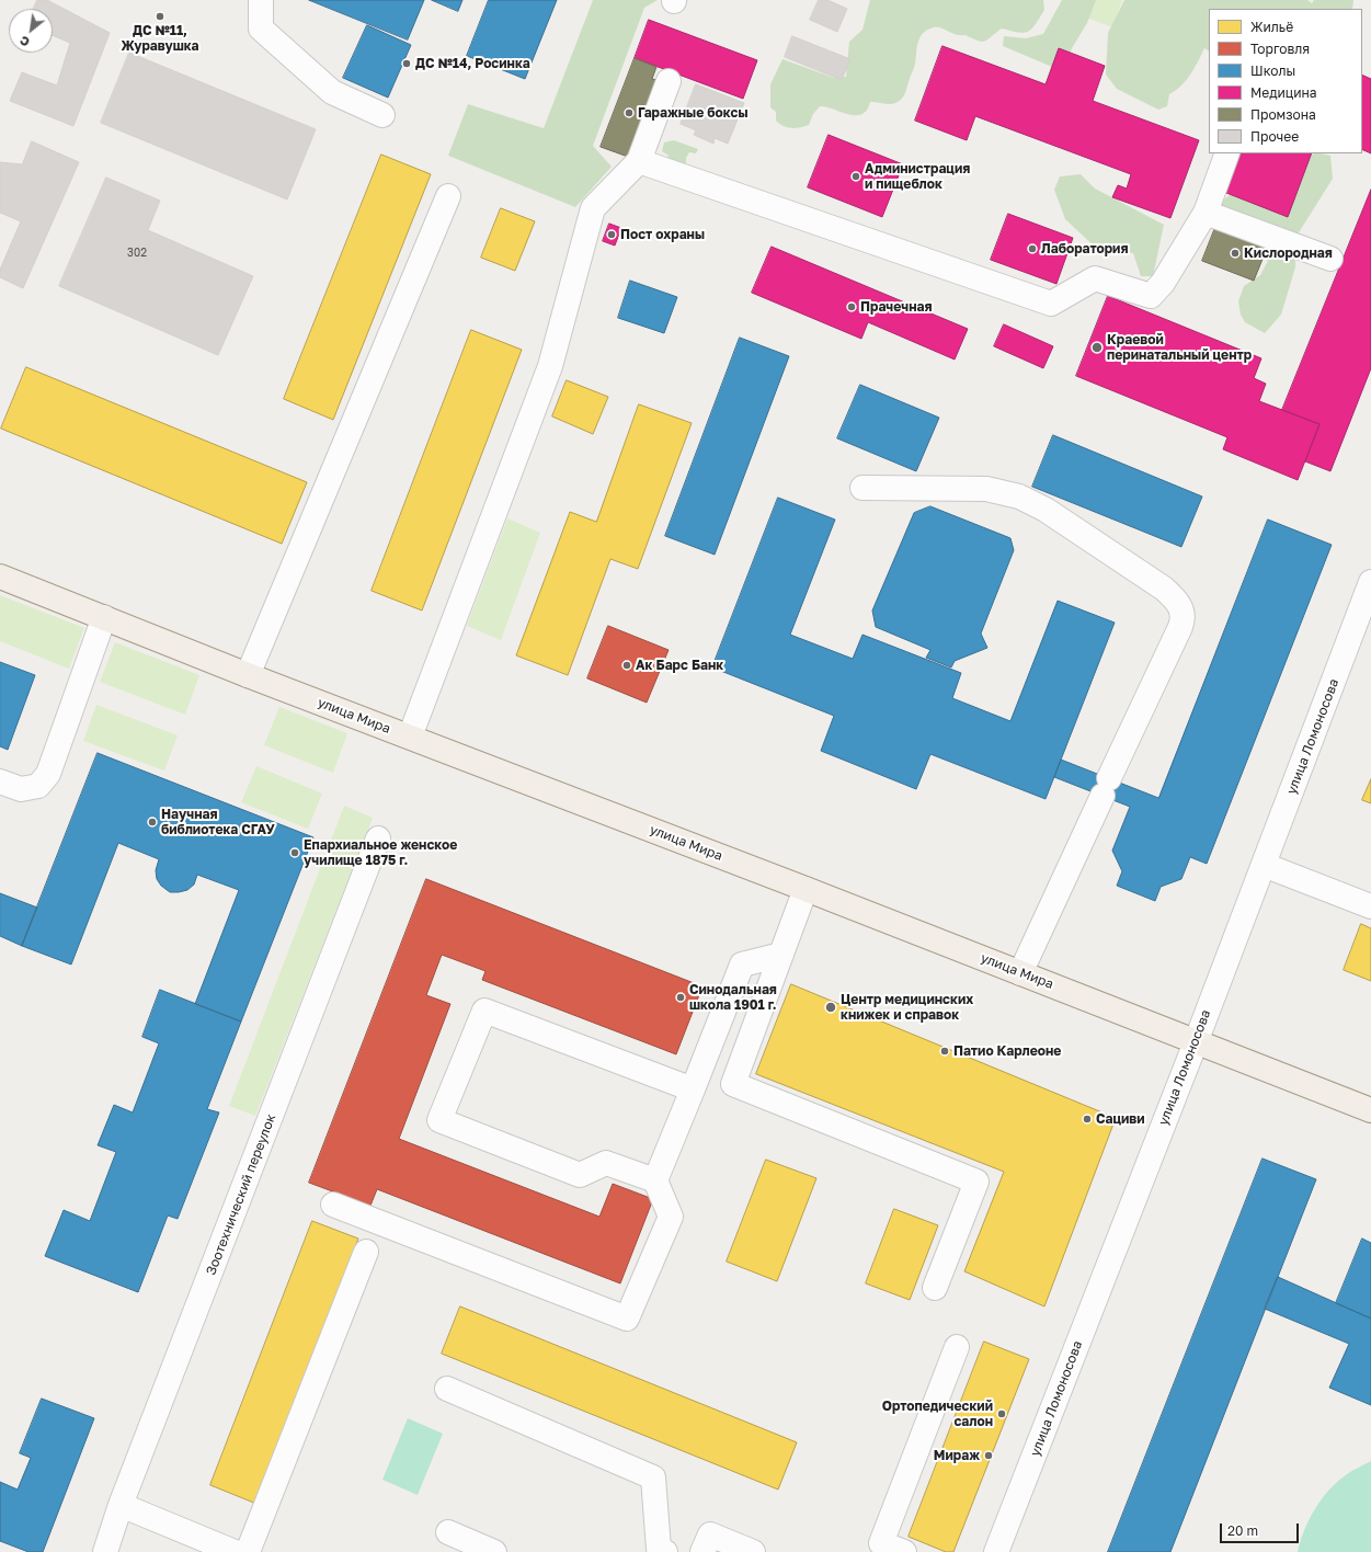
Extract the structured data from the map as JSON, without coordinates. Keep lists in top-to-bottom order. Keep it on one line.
{"streets":{"main road":["улица Мира"],"street":["улица Ломоносова","Зоотехнический переулок"]},"crossings":[["улица Мира","улица Ломоносова"]],"places":["ДС №11, Журавушка","ДС №14, Росинка","Гаражные боксы","Администрация и пищеблок","Пост охраны","Лаборатория","Кислородная","Прачечная","Краевой перинатальный центр","Ак Барс Банк","Научная библиотека СГАУ","Епархиальное женское училище 1875 г.","Синодальная школа 1901 г.","Центр медицинских книжек и справок","Патио Карлеоне","Сациви","Ортопедический салон","Мираж"],"house_numbers":["302"],"legend":["Жильё","Торговля","Школы","Медицина","Промзона","Прочее"],"scale_bar":"20 m","north":"bottom left"}
